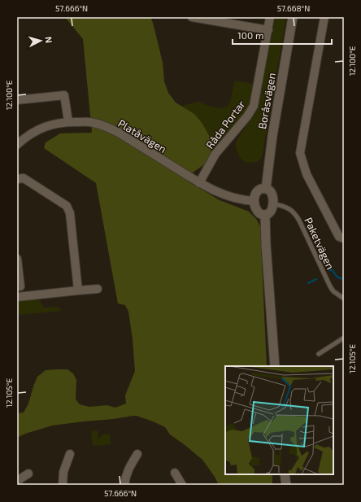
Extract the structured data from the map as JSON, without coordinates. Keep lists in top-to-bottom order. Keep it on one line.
{"streets":{"street":["Boråsvägen","Råda Portar","Platåvägen"],"lane":["Paketvägen"]},"crossings":[["Boråsvägen","Platåvägen"],["Boråsvägen","Paketvägen"],["Råda Portar","Platåvägen"],["Platåvägen","Paketvägen"]],"scale_bar":"100 m","north":"right","coordinates":["57.666°N","57.668°N","12.100°E","12.105°E"]}
